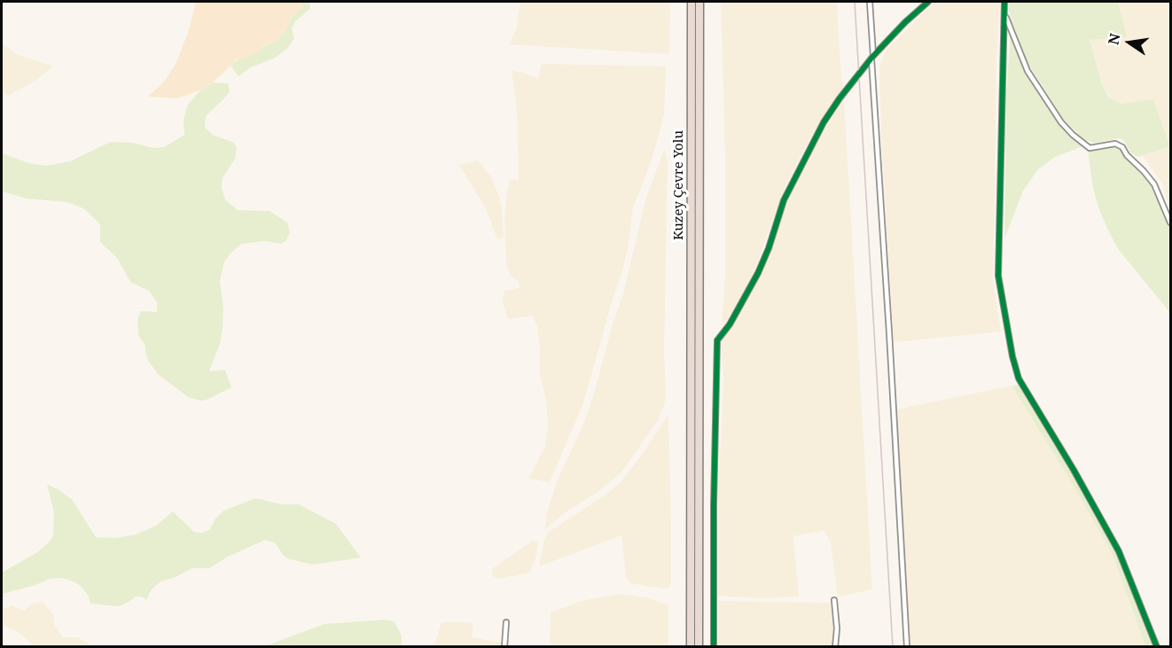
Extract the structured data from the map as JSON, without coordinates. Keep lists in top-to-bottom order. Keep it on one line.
{"streets":{"highway":["Kuzey Çevre Yolu"]},"north":"left"}
